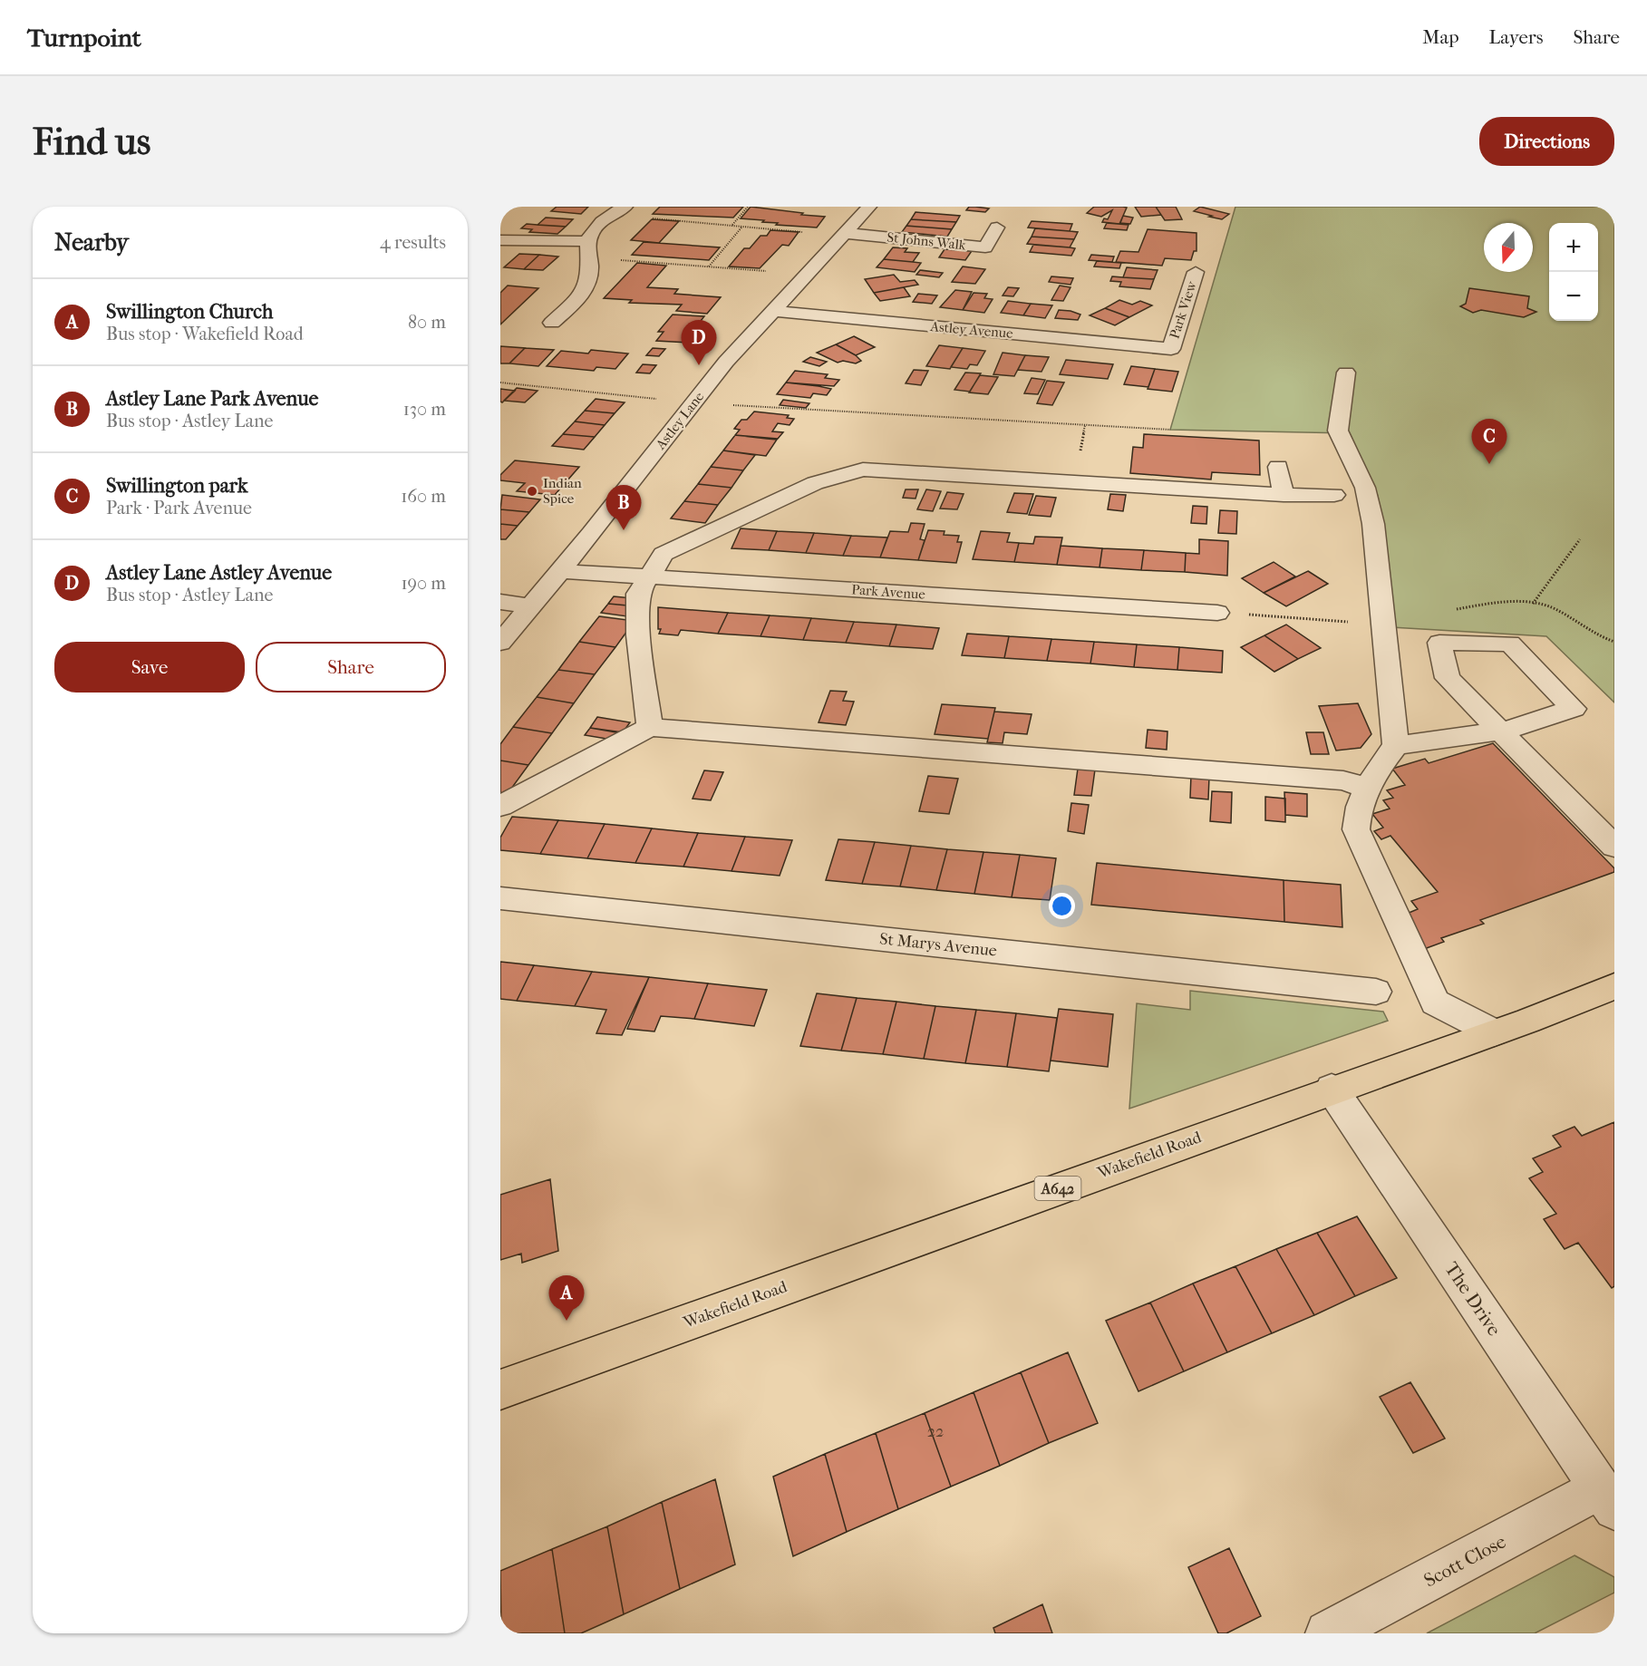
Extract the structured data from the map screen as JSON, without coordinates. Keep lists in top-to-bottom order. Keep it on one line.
{"streets":{"main road":["Wakefield Road","A642"],"street":["St Johns Walk","Park View","Astley Avenue","Astley Lane","Park Avenue","St Marys Avenue","The Drive","Scott Close"]},"crossings":[["St Johns Walk","Astley Lane"],["Park View","Astley Avenue"],["Astley Avenue","Astley Lane"],["Astley Lane","Park Avenue"],["Wakefield Road","The Drive"],["The Drive","Scott Close"]],"places":["Indian Spice"],"house_numbers":["22"],"north":"bottom","page":{"header":"Turnpoint","nav":["Map","Layers","Share"],"buttons":["Directions",["Save","Share"]],"title":"Find us","heading":["Nearby","4 results"],"map_buttons":["+","−"],"list":[{"mark":"A","name":"Swillington Church","note":"Bus stop · Wakefield Road","value":"80 m"},{"mark":"B","name":"Astley Lane Park Avenue","note":"Bus stop · Astley Lane","value":"130 m"},{"mark":"C","name":"Swillington park","note":"Park · Park Avenue","value":"160 m"},{"mark":"D","name":"Astley Lane Astley Avenue","note":"Bus stop · Astley Lane","value":"190 m"}],"pins":["D","C","B","A"]}}
